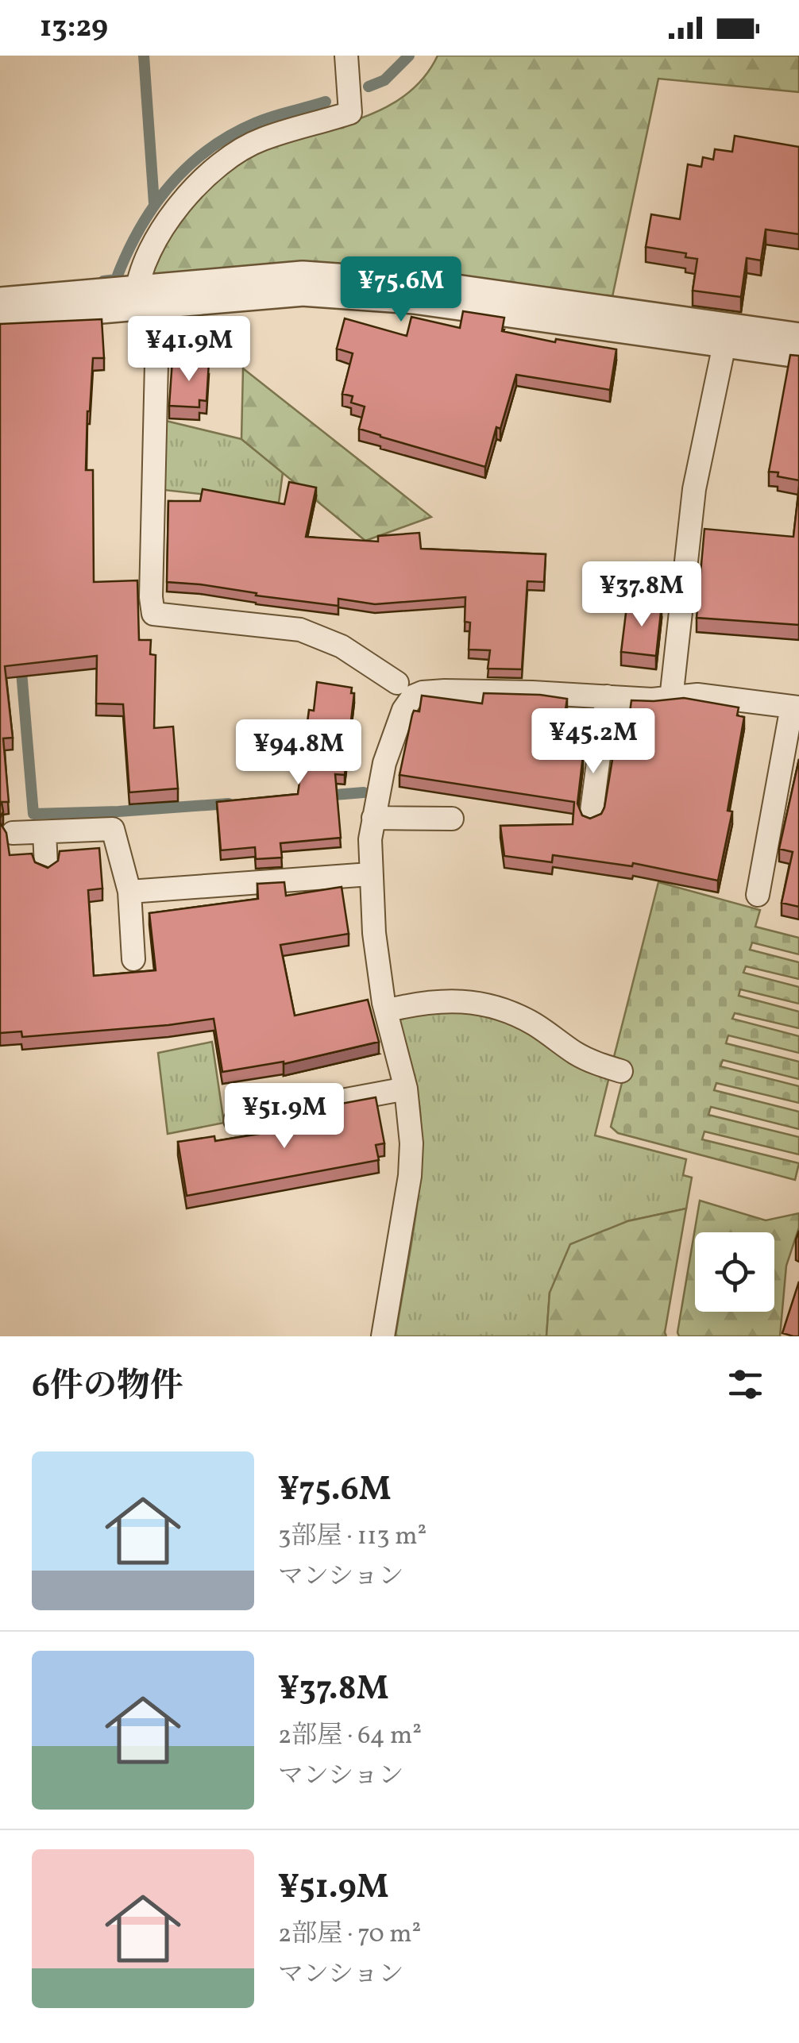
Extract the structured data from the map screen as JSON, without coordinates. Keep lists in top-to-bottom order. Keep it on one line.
{"page":{"status":"13:29","price":["¥75.6M","¥41.9M","¥37.8M","¥45.2M","¥94.8M","¥51.9M"],"heading":"6件の物件","list":[{"name":"¥75.6M","note":"3部屋 · 113 m² · マンション"},{"name":"¥37.8M","note":"2部屋 · 64 m² · マンション"},{"name":"¥51.9M","note":"2部屋 · 70 m² · マンション"}]}}
